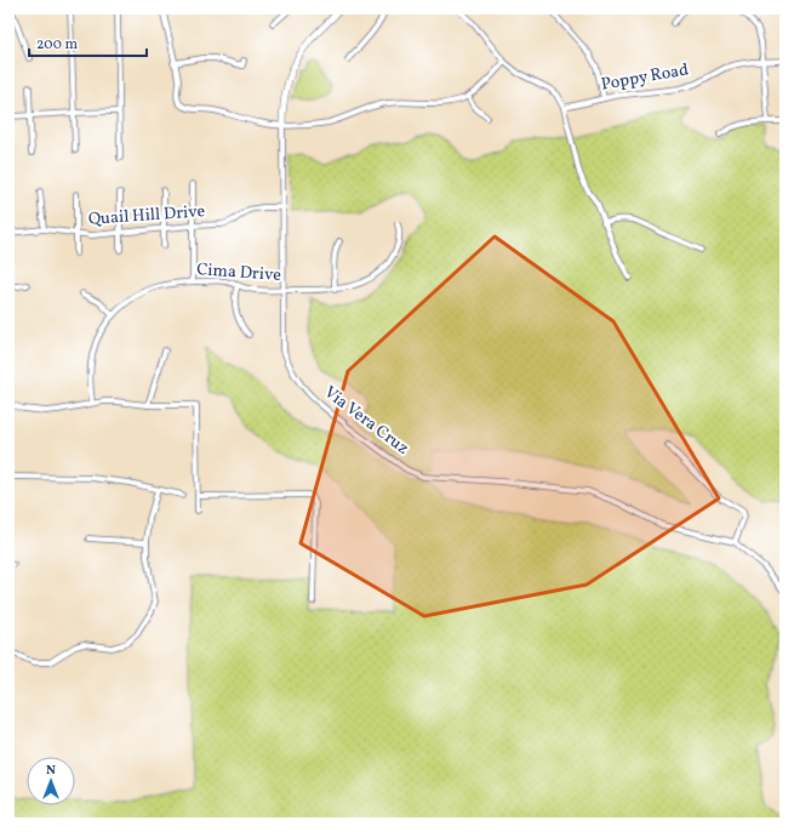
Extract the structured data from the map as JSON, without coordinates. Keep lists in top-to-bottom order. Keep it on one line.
{"streets":{"street":["Poppy Road","Quail Hill Drive","Cima Drive","Via Vera Cruz"]},"crossings":[["Quail Hill Drive","Via Vera Cruz"],["Cima Drive","Via Vera Cruz"]],"scale_bar":"200 m","north":"top"}
